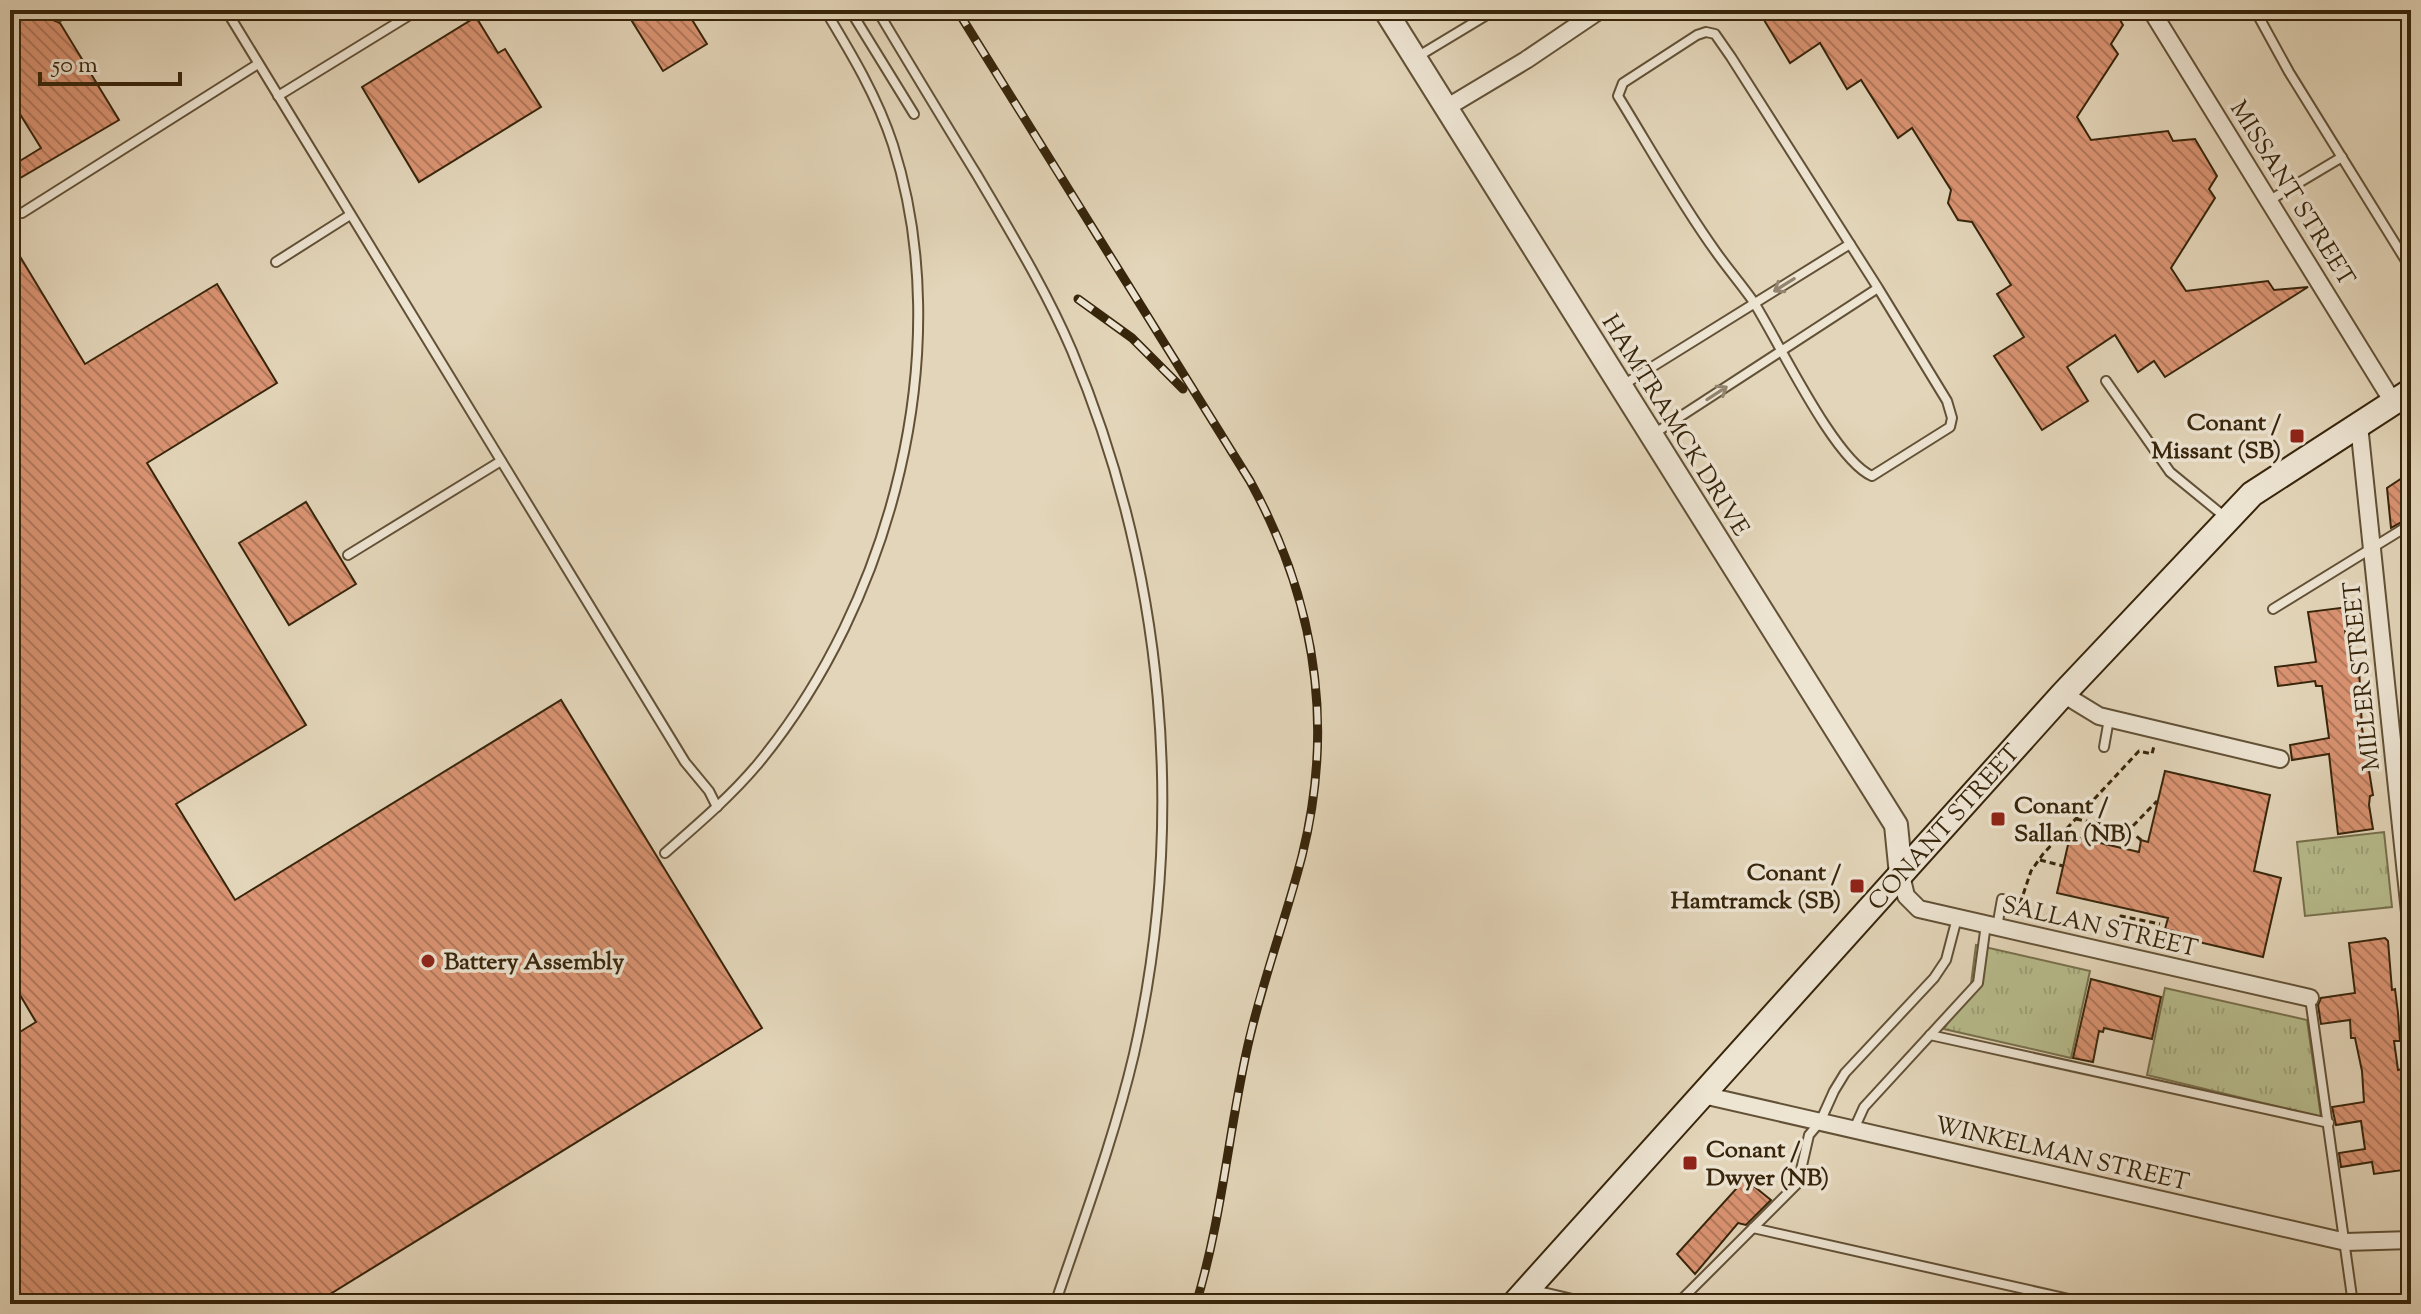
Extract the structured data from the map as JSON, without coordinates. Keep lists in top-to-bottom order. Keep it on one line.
{"streets":{"main road":["CONANT STREET"],"street":["MISSANT STREET","HAMTRAMCK DRIVE","MILLER STREET","SALLAN STREET","WINKELMAN STREET"]},"crossings":[["MISSANT STREET","CONANT STREET"],["HAMTRAMCK DRIVE","CONANT STREET"],["HAMTRAMCK DRIVE","SALLAN STREET"],["MILLER STREET","CONANT STREET"],["CONANT STREET","SALLAN STREET"],["CONANT STREET","WINKELMAN STREET"]],"places":{"transit":["Conant / Missant (SB)","Conant / Sallan (NB)","Conant / Hamtramck (SB)","Conant / Dwyer (NB)"],"other":["Battery Assembly"]},"scale_bar":"50 m"}
